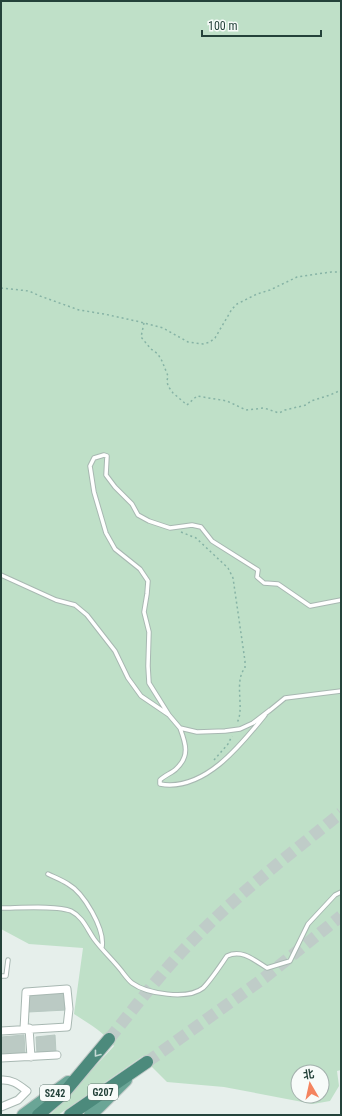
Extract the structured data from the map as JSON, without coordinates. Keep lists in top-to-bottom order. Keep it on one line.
{"streets":{"highway":["G207"],"main road":["S242"]},"crossings":[["G207","S242"]],"scale_bar":"100 m","north":"top"}
